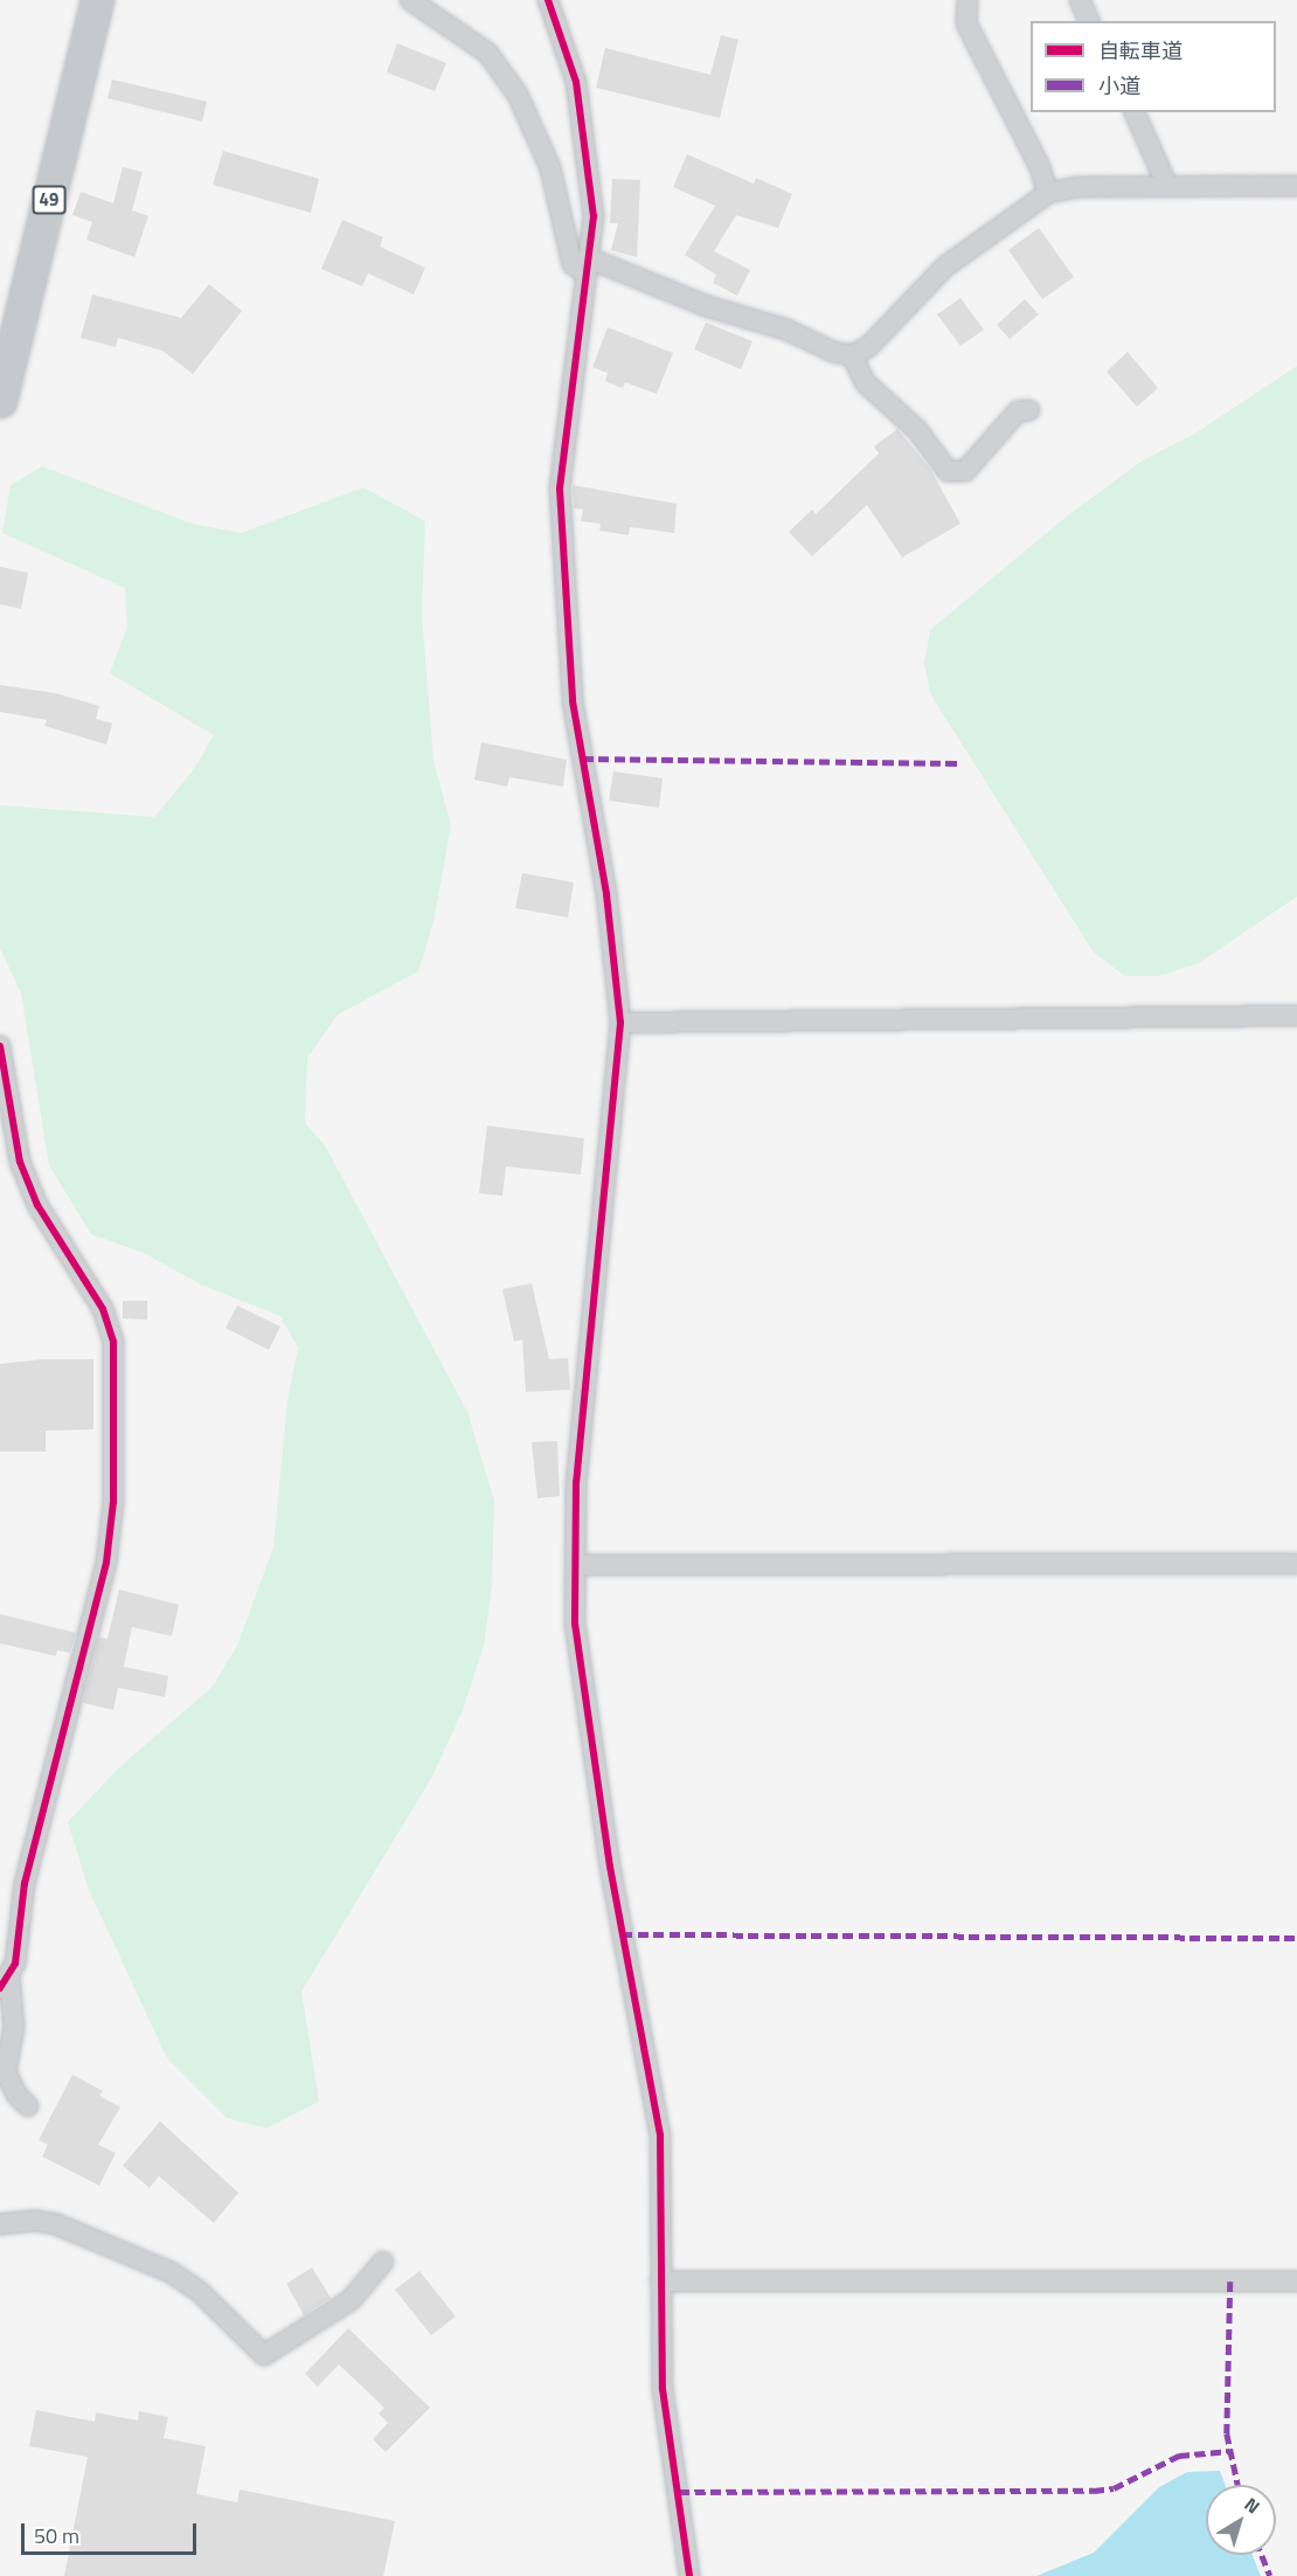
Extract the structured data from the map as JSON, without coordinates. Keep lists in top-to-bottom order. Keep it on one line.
{"streets":{"highway":["49"]},"legend":["自転車道","小道"],"scale_bar":"50 m","north":"top right"}
